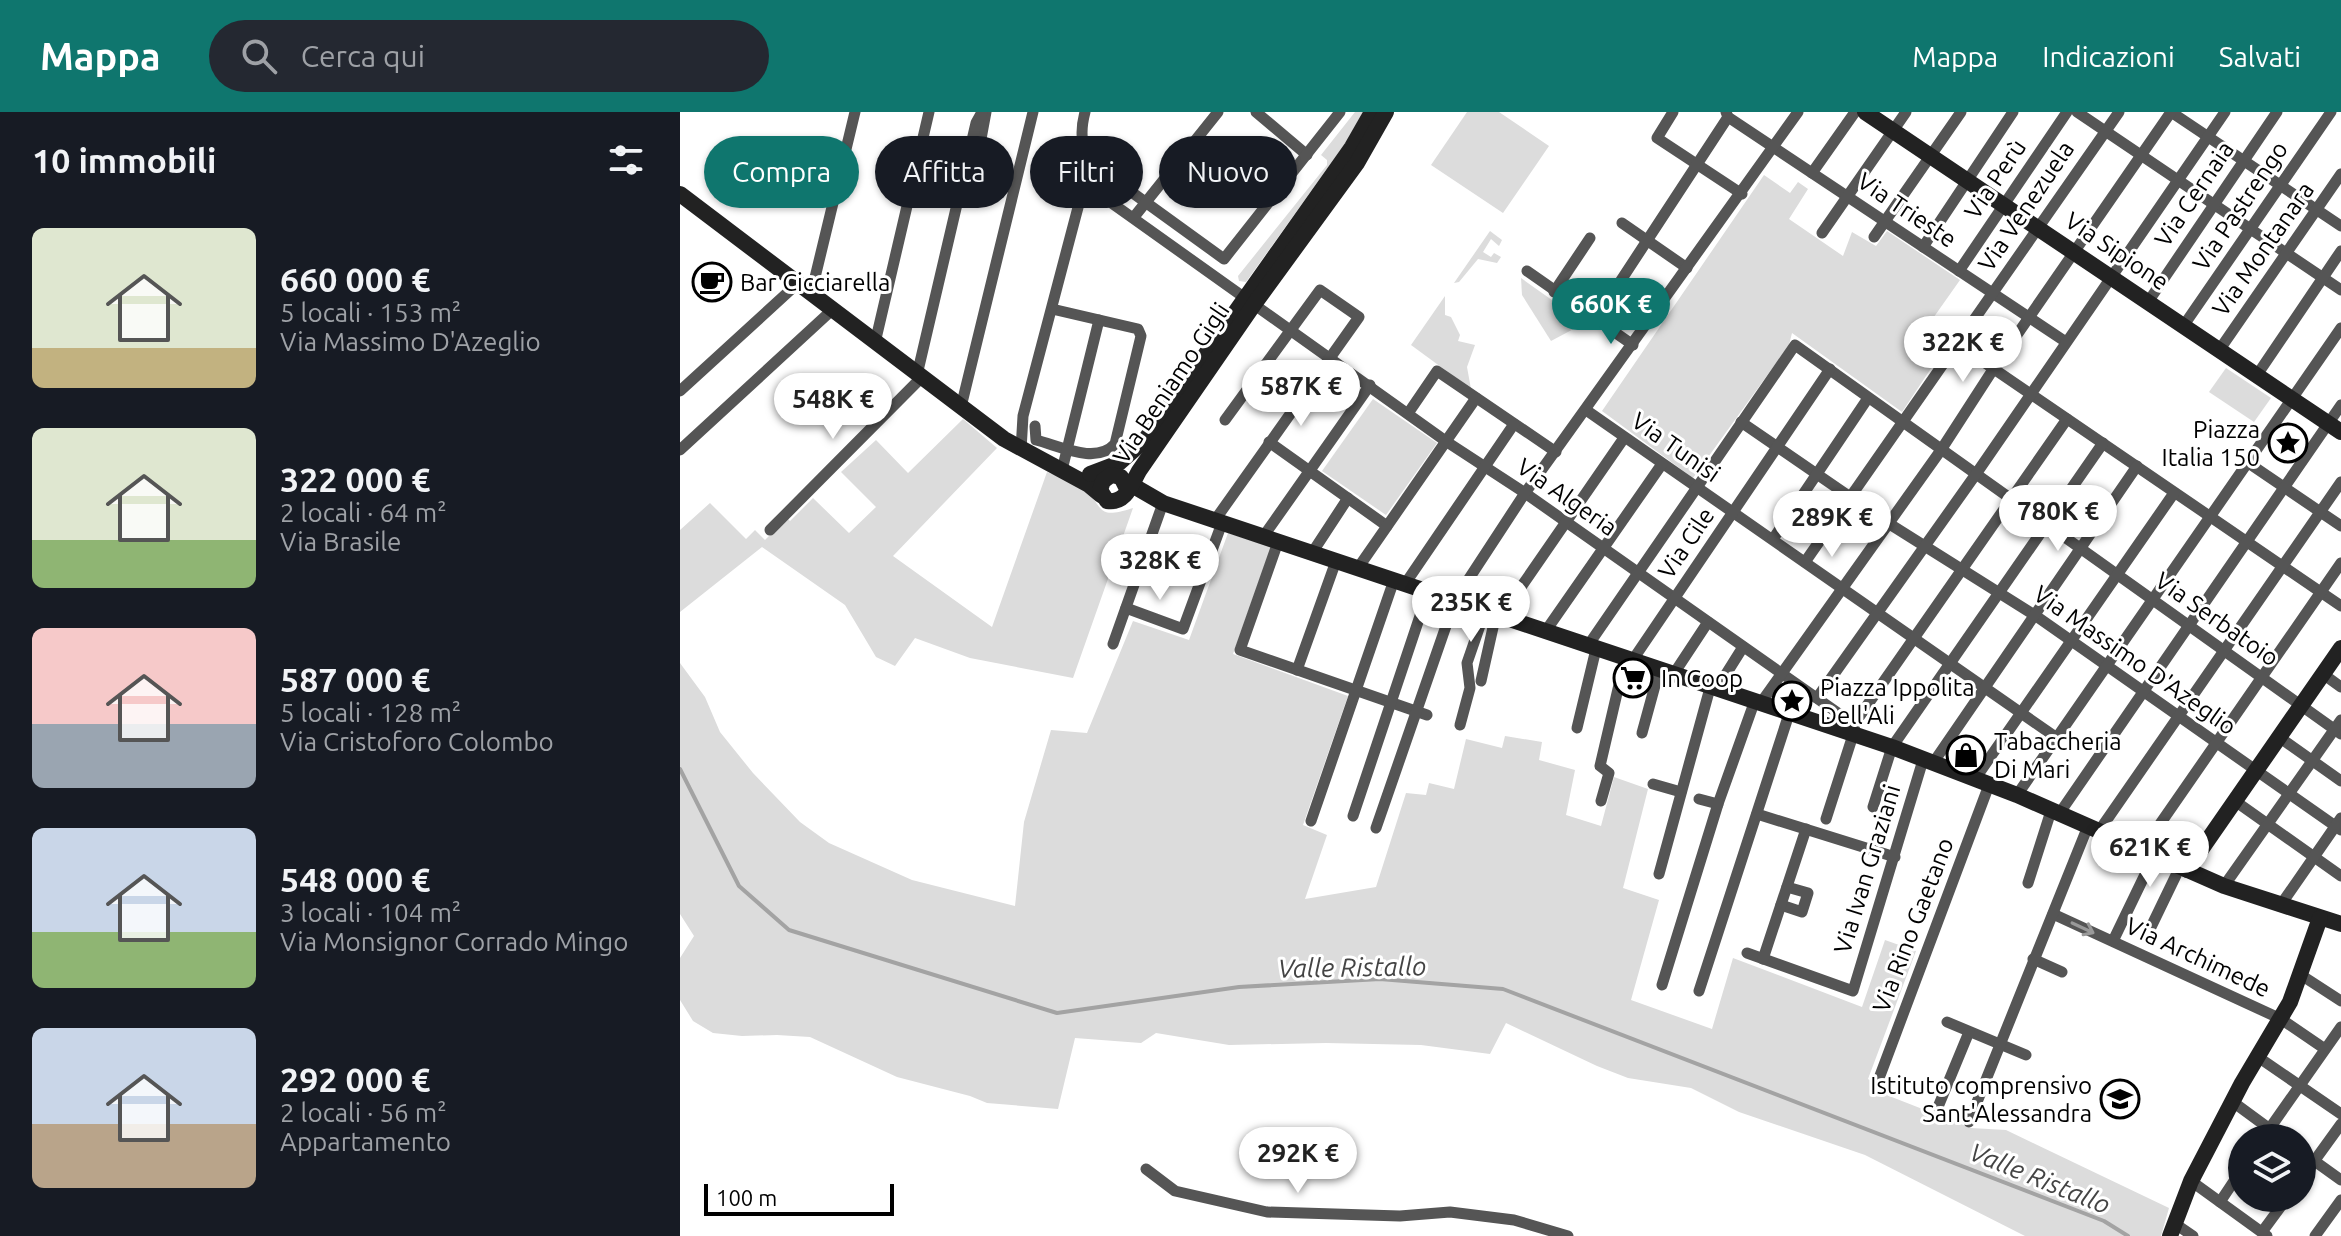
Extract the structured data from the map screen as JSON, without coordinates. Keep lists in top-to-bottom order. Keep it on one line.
{"streets":{"street":["Via Perù","Via Cernaia","Via Venezuela","Via Pastrengo","Via Trieste","Via Montanara","Via Sipione","Via Beniamo Gigli","Via Tunisi","Via Algeria","Via Cile","Via Serbatoio","Via Massimo D'Azeglio","Via Ivan Graziani","Via Rino Gaetano","Via Archimede"]},"crossings":[["Via Perù","Via Trieste"],["Via Perù","Via Sipione"],["Via Cernaia","Via Sipione"],["Via Venezuela","Via Trieste"],["Via Venezuela","Via Sipione"],["Via Venezuela","Via Tunisi"],["Via Venezuela","Via Serbatoio"],["Via Venezuela","Via Massimo D'Azeglio"],["Via Pastrengo","Via Sipione"],["Via Montanara","Via Sipione"],["Via Beniamo Gigli","Via Algeria"],["Via Tunisi","Via Cile"],["Via Tunisi","Via Rino Gaetano"],["Via Algeria","Via Cile"],["Via Cile","Via Serbatoio"],["Via Cile","Via Massimo D'Azeglio"],["Via Serbatoio","Via Massimo D'Azeglio"],["Via Serbatoio","Via Rino Gaetano"],["Via Massimo D'Azeglio","Via Rino Gaetano"]],"water":["Valle Ristallo"],"places":{"cafe":["Bar Cicciarella"],"place":["Piazza Italia 150","Piazza Ippolita Dell'Ali"],"supermarket":["In Coop"],"shop":["Tabaccheria Di Mari"],"school or university":["Istituto comprensivo Sant'Alessandra"]},"scale_bar":"100 m","page":{"header":"Mappa","search":"Cerca qui","nav":["Mappa","Indicazioni","Salvati"],"heading":"10 immobili","chip":["Compra","Affitta","Filtri","Nuovo"],"list":[{"name":"660 000 €","note":"5 locali · 153 m² · Via Massimo D'Azeglio"},{"name":"322 000 €","note":"2 locali · 64 m² · Via Brasile"},{"name":"587 000 €","note":"5 locali · 128 m² · Via Cristoforo Colombo"},{"name":"548 000 €","note":"3 locali · 104 m² · Via Monsignor Corrado Mingo"},{"name":"292 000 €","note":"2 locali · 56 m² · Appartamento"}],"price":["660K €","322K €","587K €","548K €","780K €","289K €","328K €","235K €","621K €","292K €"],"scale":"100 m"}}
